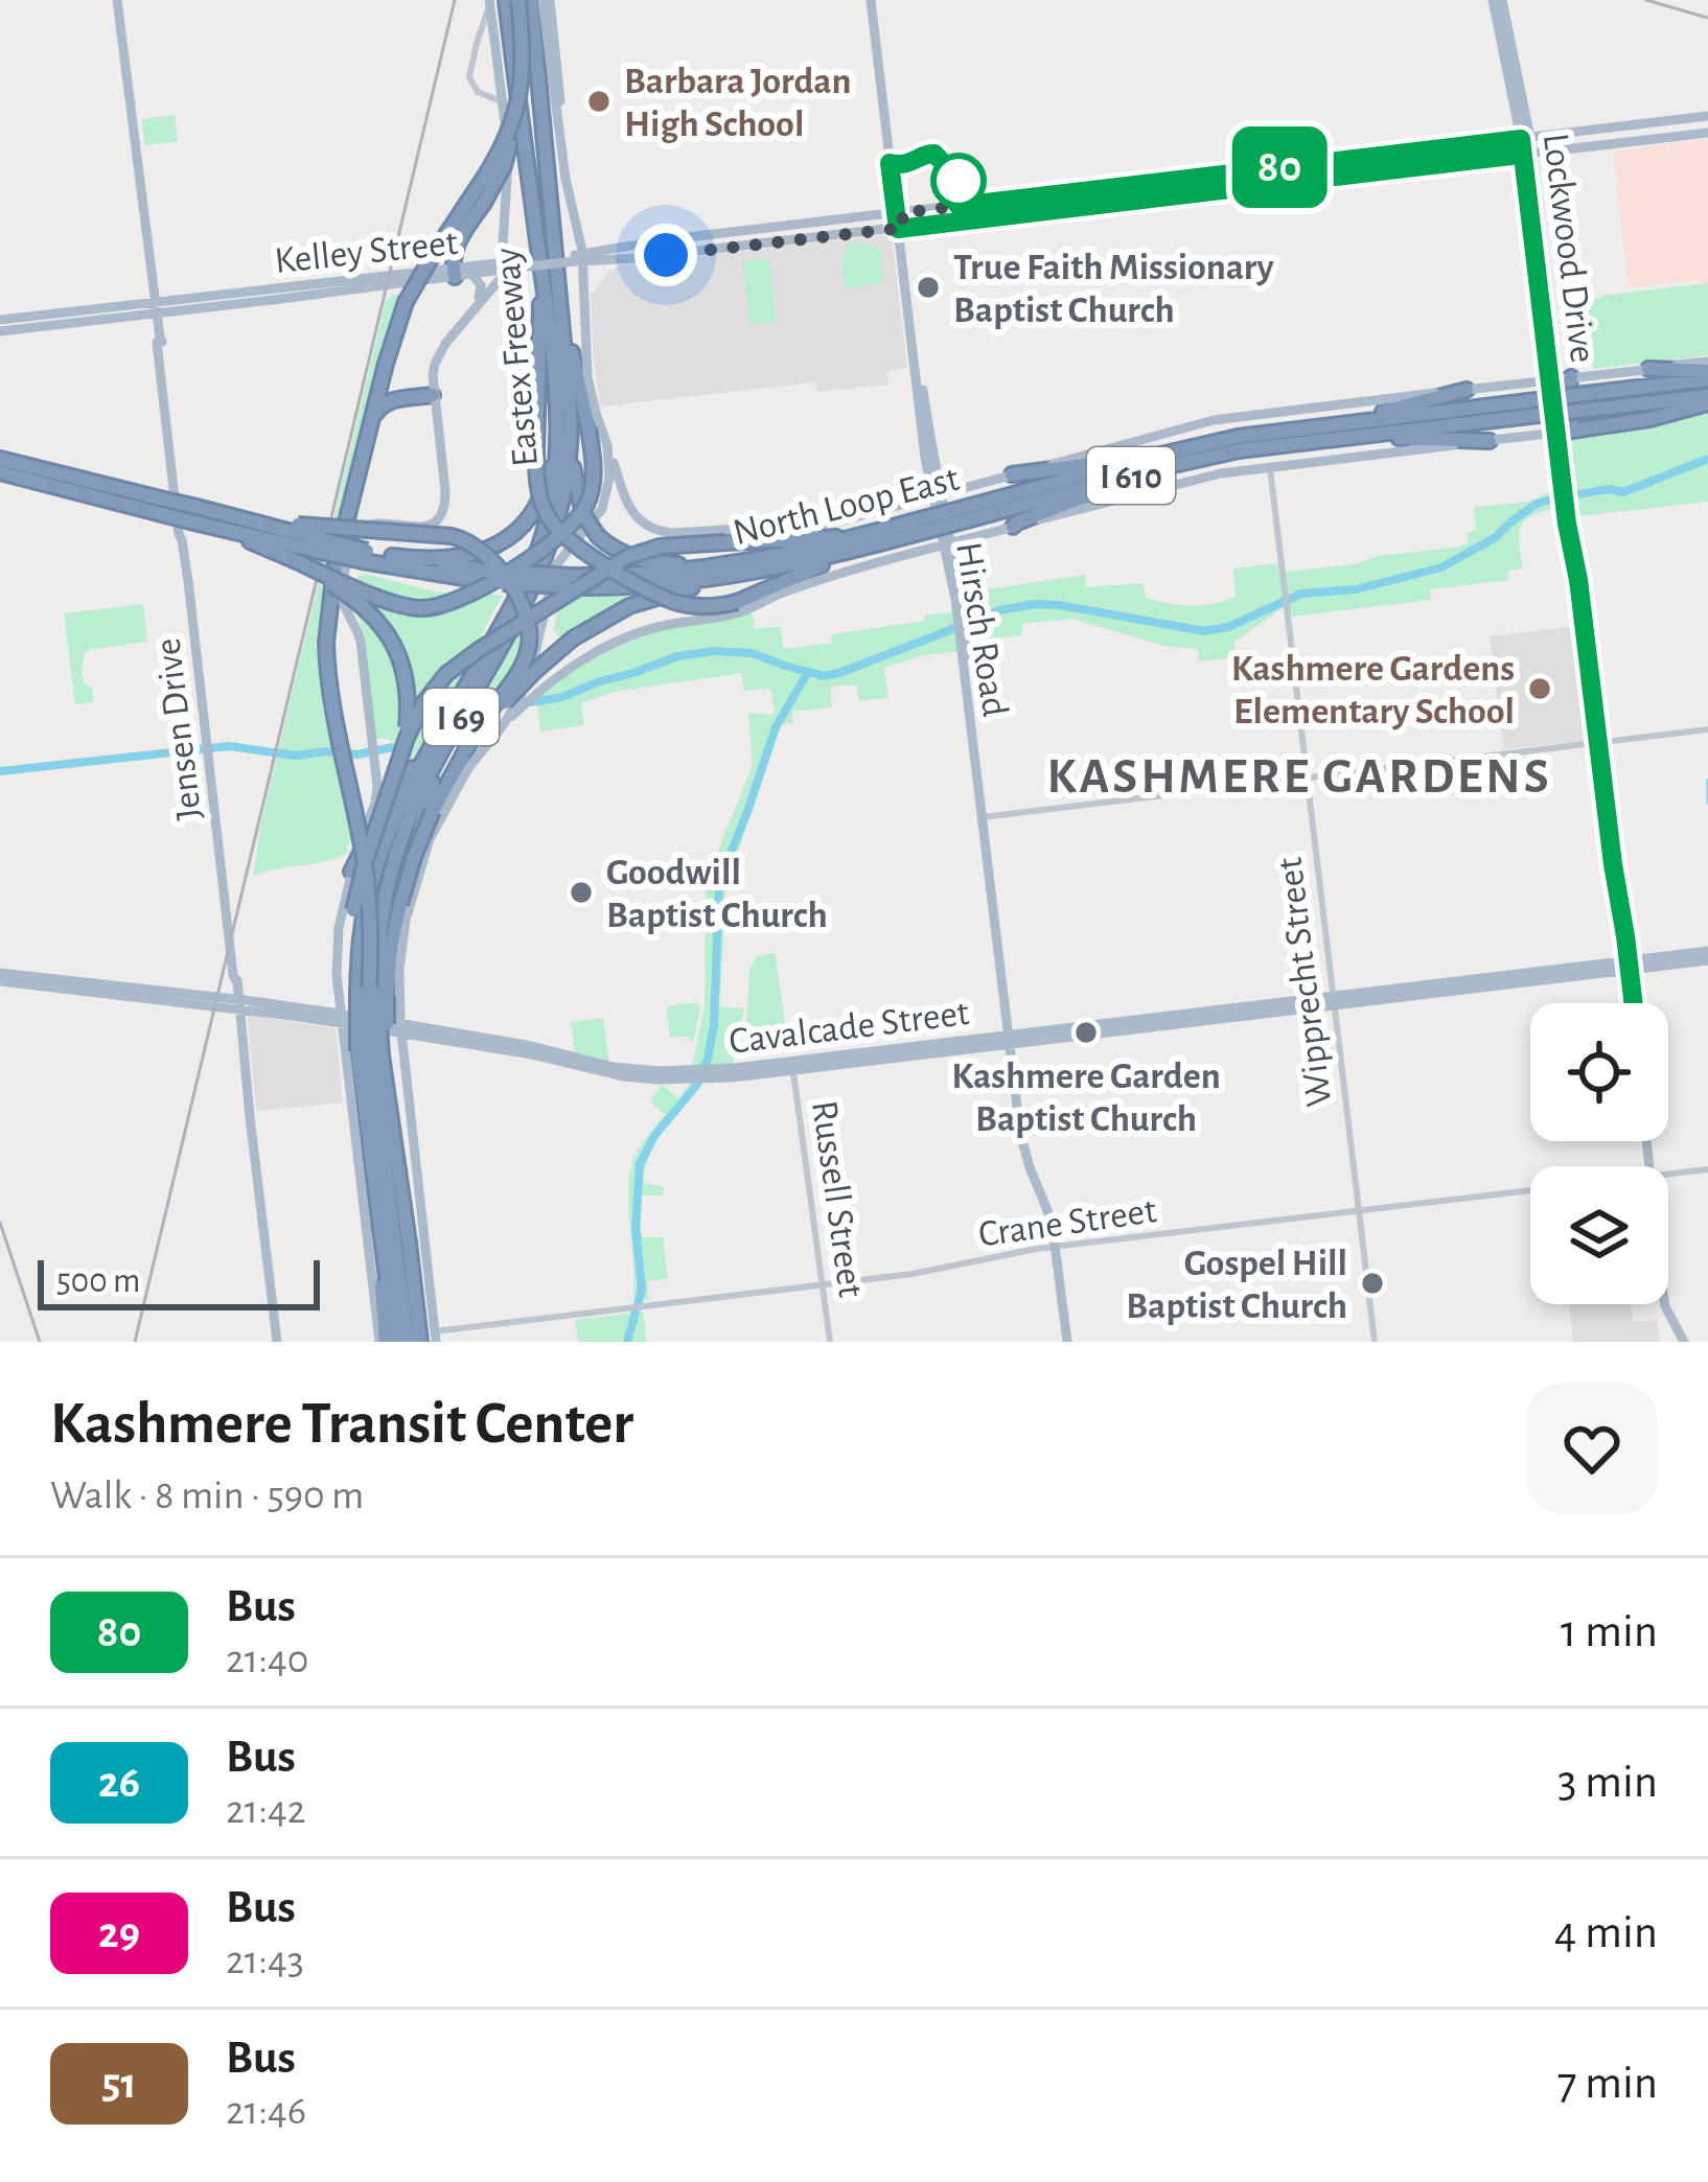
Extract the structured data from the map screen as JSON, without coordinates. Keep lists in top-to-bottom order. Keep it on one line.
{"streets":{"highway":["Eastex Freeway","I 610","North Loop East","I 69"],"main road":["Lockwood Drive","Kelley Street","Hirsch Road","Jensen Drive","Cavalcade Street"],"street":["Wipprecht Street","Russell Street","Crane Street"]},"crossings":[["Lockwood Drive","Kelley Street"],["Lockwood Drive","Cavalcade Street"],["Kelley Street","Hirsch Road"],["Kelley Street","Jensen Drive"],["Eastex Freeway","I 69"],["Eastex Freeway","Cavalcade Street"],["Eastex Freeway","Crane Street"],["Hirsch Road","Cavalcade Street"],["Hirsch Road","Crane Street"],["Jensen Drive","Cavalcade Street"],["Wipprecht Street","Cavalcade Street"],["Wipprecht Street","Crane Street"],["Cavalcade Street","Russell Street"],["Russell Street","Crane Street"]],"districts":["KASHMERE GARDENS"],"places":["Barbara Jordan High School","True Faith Missionary Baptist Church","Kashmere Gardens Elementary School","Goodwill Baptist Church","Kashmere Garden Baptist Church","Gospel Hill Baptist Church"],"lines":["bus line 80"],"scale_bar":"500 m","page":{"on_map":"80","scale":"500 m","heading":["Kashmere Transit Center","Walk · 8 min · 590 m"],"list":[{"mark":"80","name":"Bus","note":"21:40","value":"1 min"},{"mark":"26","name":"Bus","note":"21:42","value":"3 min"},{"mark":"29","name":"Bus","note":"21:43","value":"4 min"},{"mark":"51","name":"Bus","note":"21:46","value":"7 min"}]}}
